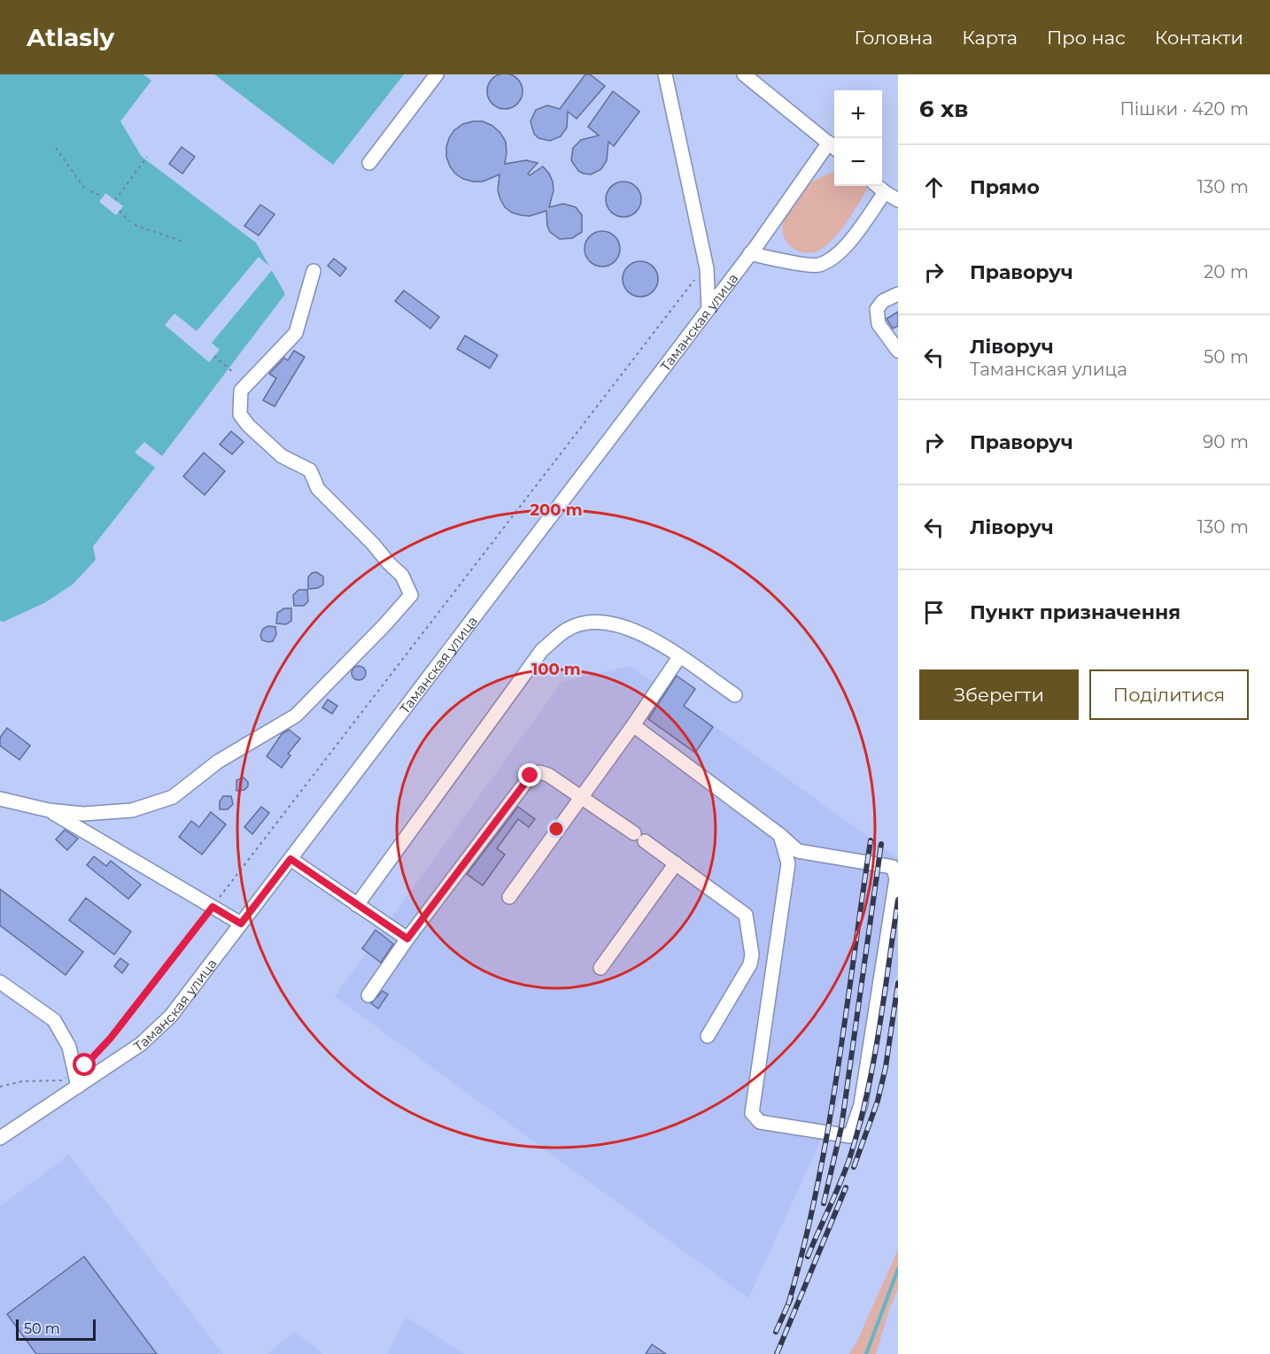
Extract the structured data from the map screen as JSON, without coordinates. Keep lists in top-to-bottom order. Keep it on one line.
{"streets":{"street":["Таманская улица"]},"scale_bar":"50 m","page":{"header":"Atlasly","nav":["Головна","Карта","Про нас","Контакти"],"heading":["6 хв","Пішки · 420 m"],"map_buttons":["+","−"],"list":[["Прямо","130 m"],["Праворуч","20 m"],["Ліворуч","Таманская улица","50 m"],["Праворуч","90 m"],["Ліворуч","130 m"],"Пункт призначення"],"buttons":["Зберегти","Поділитися"],"scale":"50 m"},"rings":["200 m","100 m"]}
